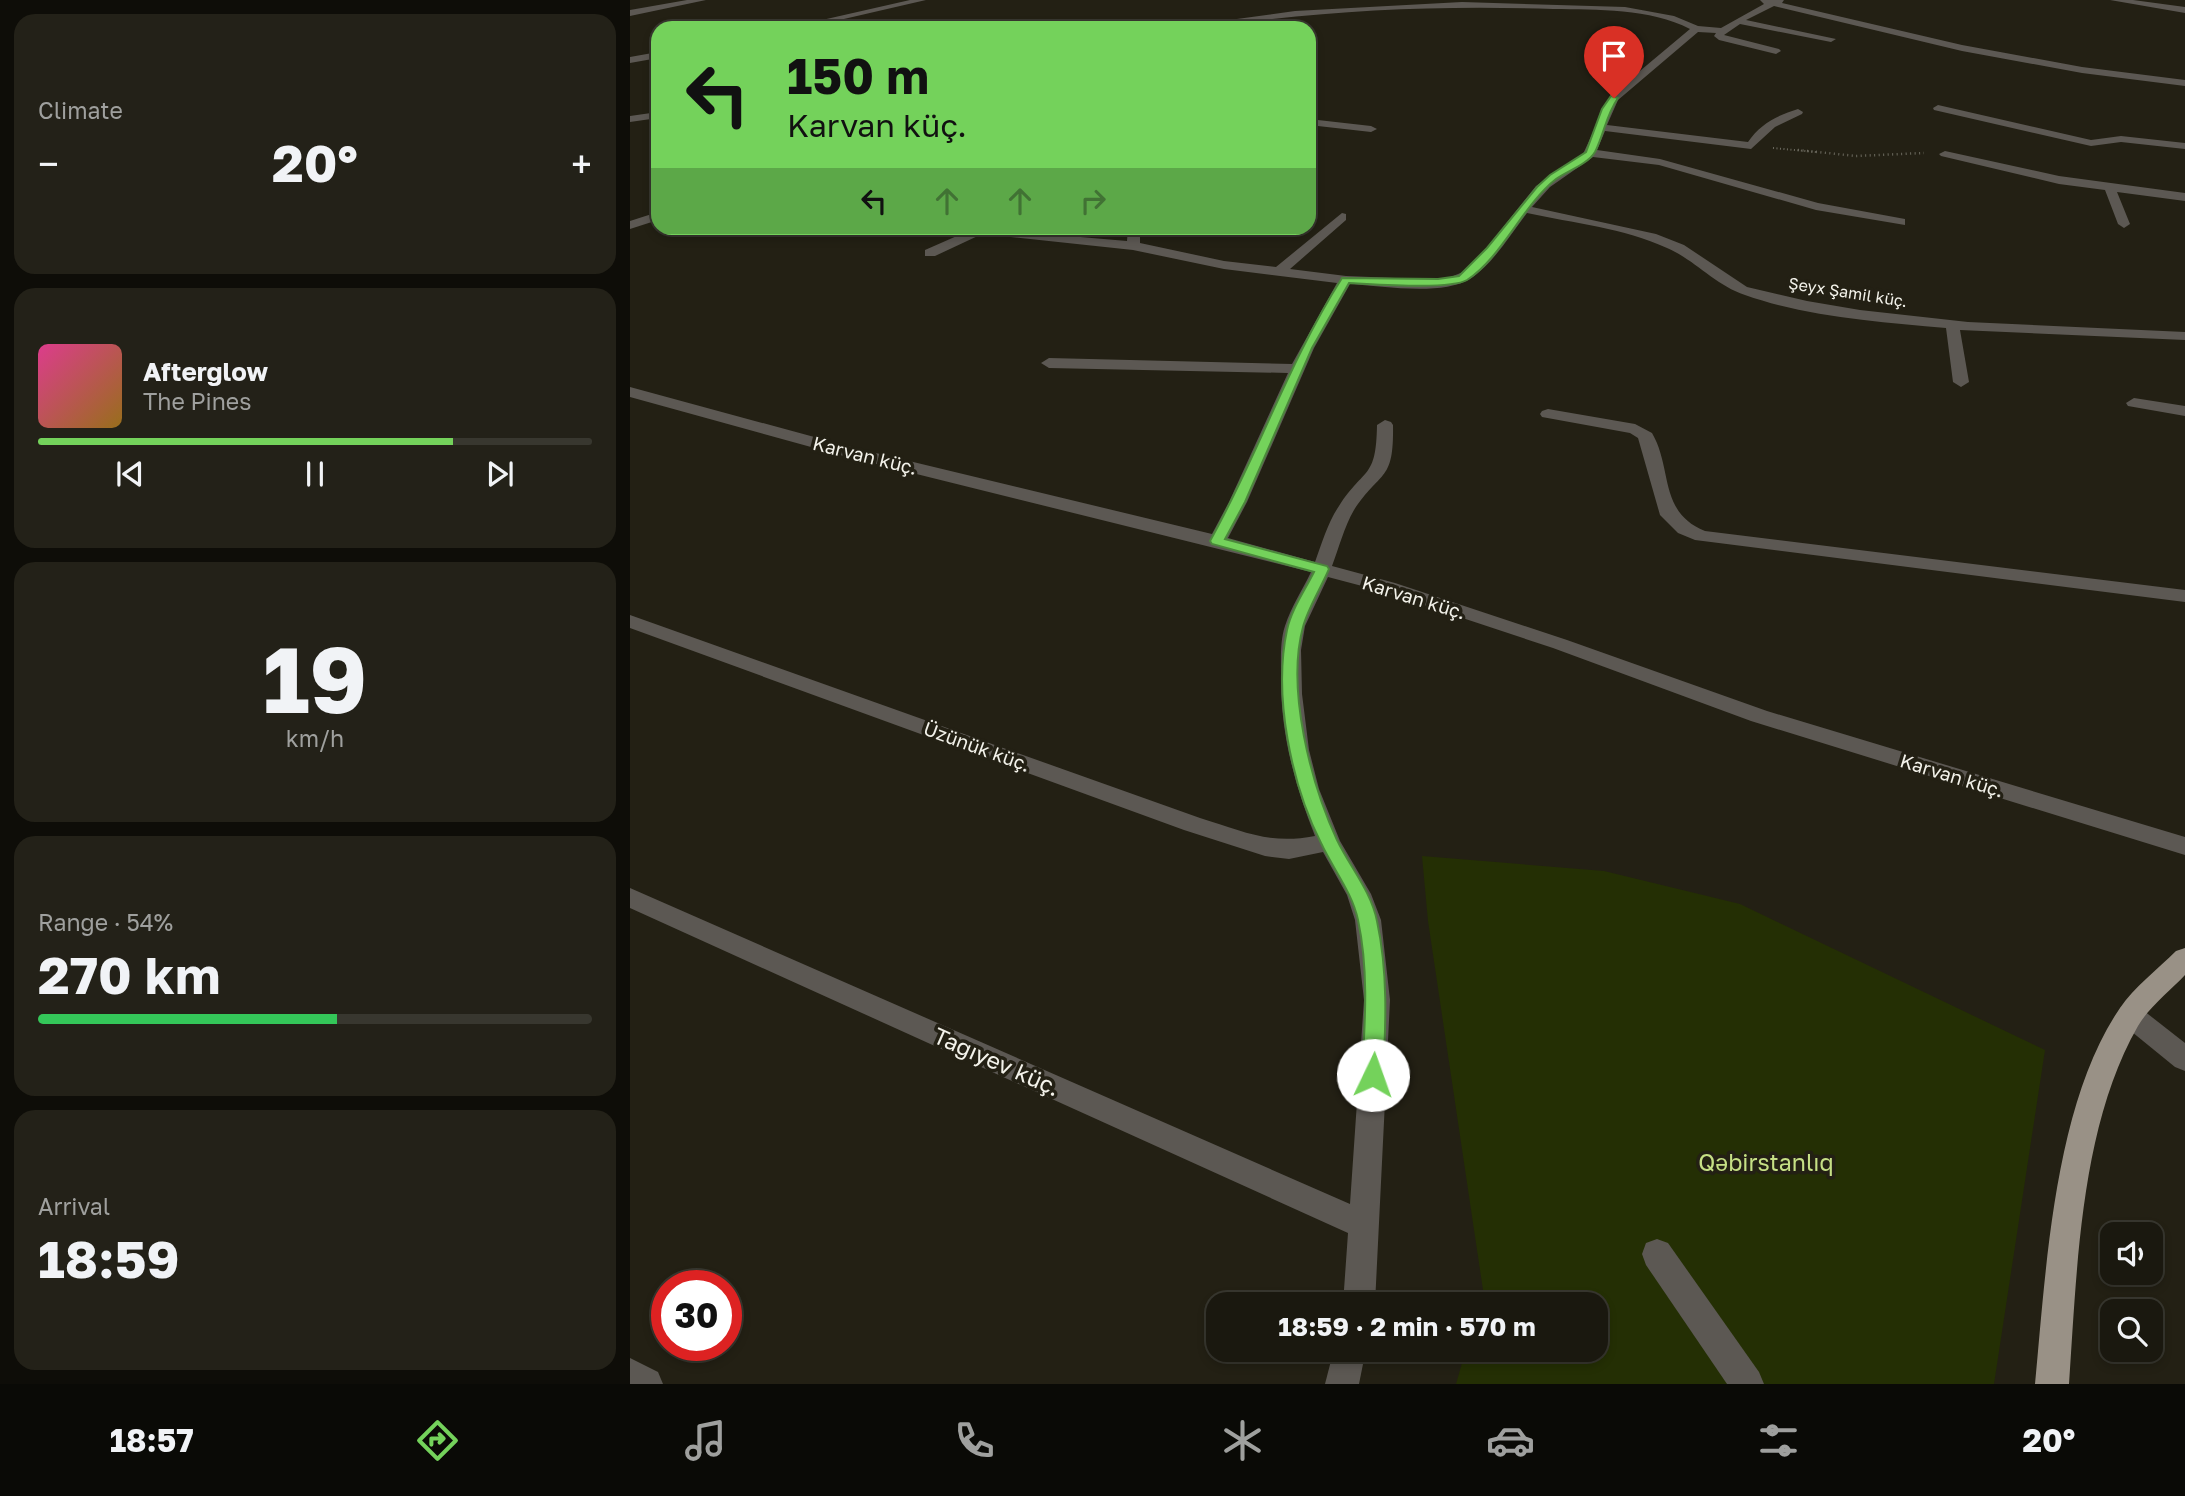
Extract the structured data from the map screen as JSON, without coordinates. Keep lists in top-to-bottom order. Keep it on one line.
{"streets":{"street":["Şeyx Şamil küç.","Karvan küç.","Üzünük küç.","Tağıyev küç."]},"parks":["Qəbirstanlıq"],"page":{"tile":["Climate",["19","km/h"],["Range · 54%","270 km"],["Arrival","18:59"]],"turn":["150 m","Karvan küç."],"heat":["−","20°","+"],"song":["Afterglow","The Pines"],"limit":"30","trip":"18:59 · 2 min · 570 m","tabs":["18:57","20°"]}}
